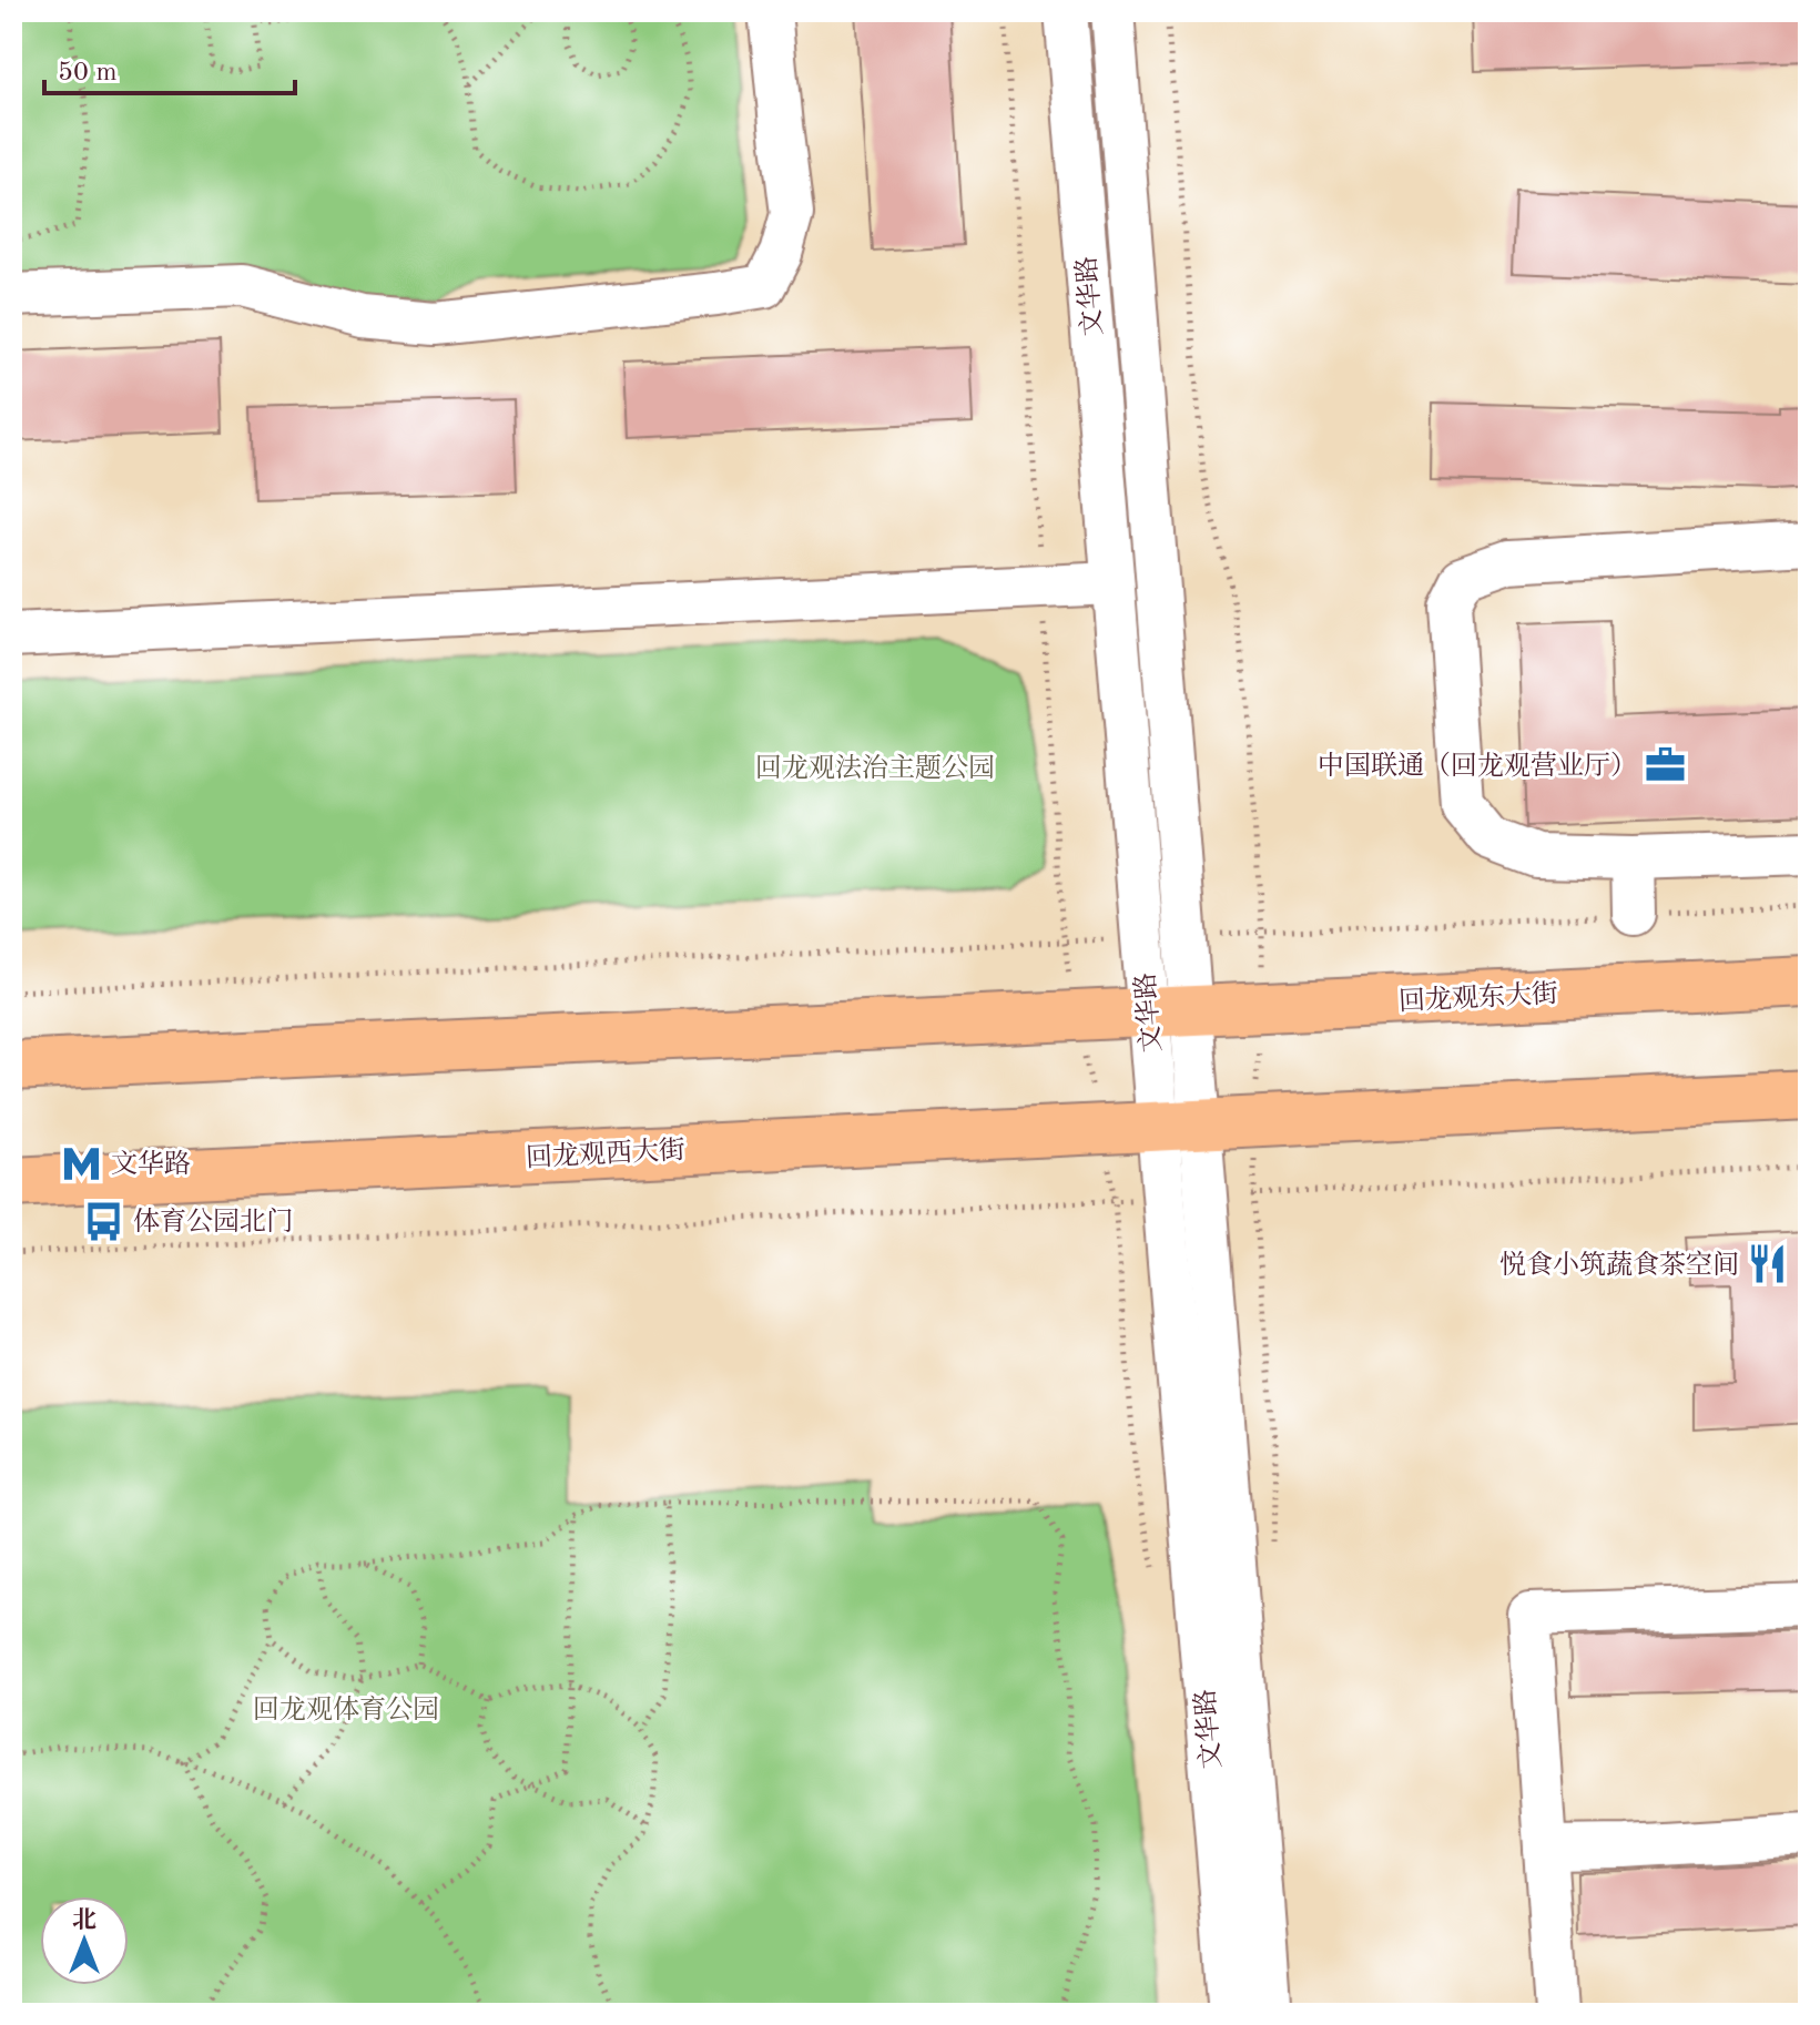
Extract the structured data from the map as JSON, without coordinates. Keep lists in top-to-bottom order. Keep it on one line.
{"streets":{"main road":["回龙观东大街","回龙观西大街"],"street":["文华路"]},"crossings":[["文华路","回龙观东大街"],["文华路","回龙观西大街"]],"parks":["回龙观法治主题公园","回龙观体育公园"],"places":{"office":["中国联通（回龙观营业厅）"],"metro station":["文华路"],"bus stop":["体育公园北门"],"restaurant":["悦食小筑蔬食茶空间"]},"scale_bar":"50 m","north":"top"}
